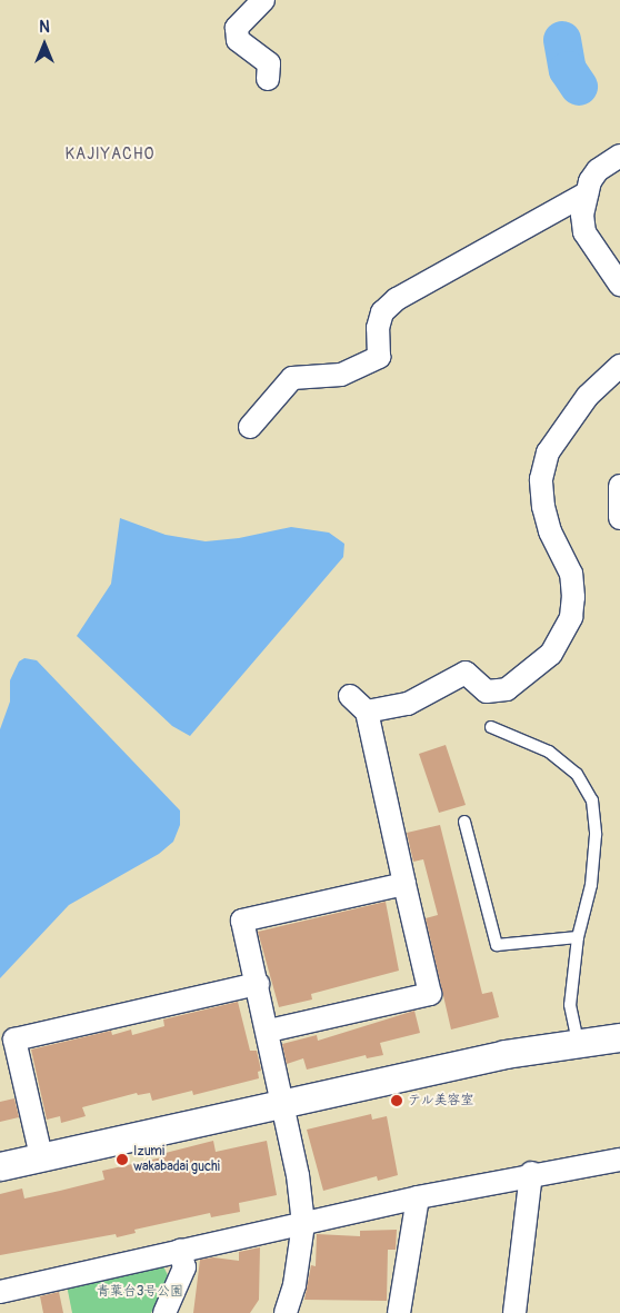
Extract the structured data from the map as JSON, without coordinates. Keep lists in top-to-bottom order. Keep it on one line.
{"districts":["KAJIYACHO"],"parks":["青葉台3号公園"],"places":["テル美容室","Izumi wakabadai guchi"],"north":"top"}
